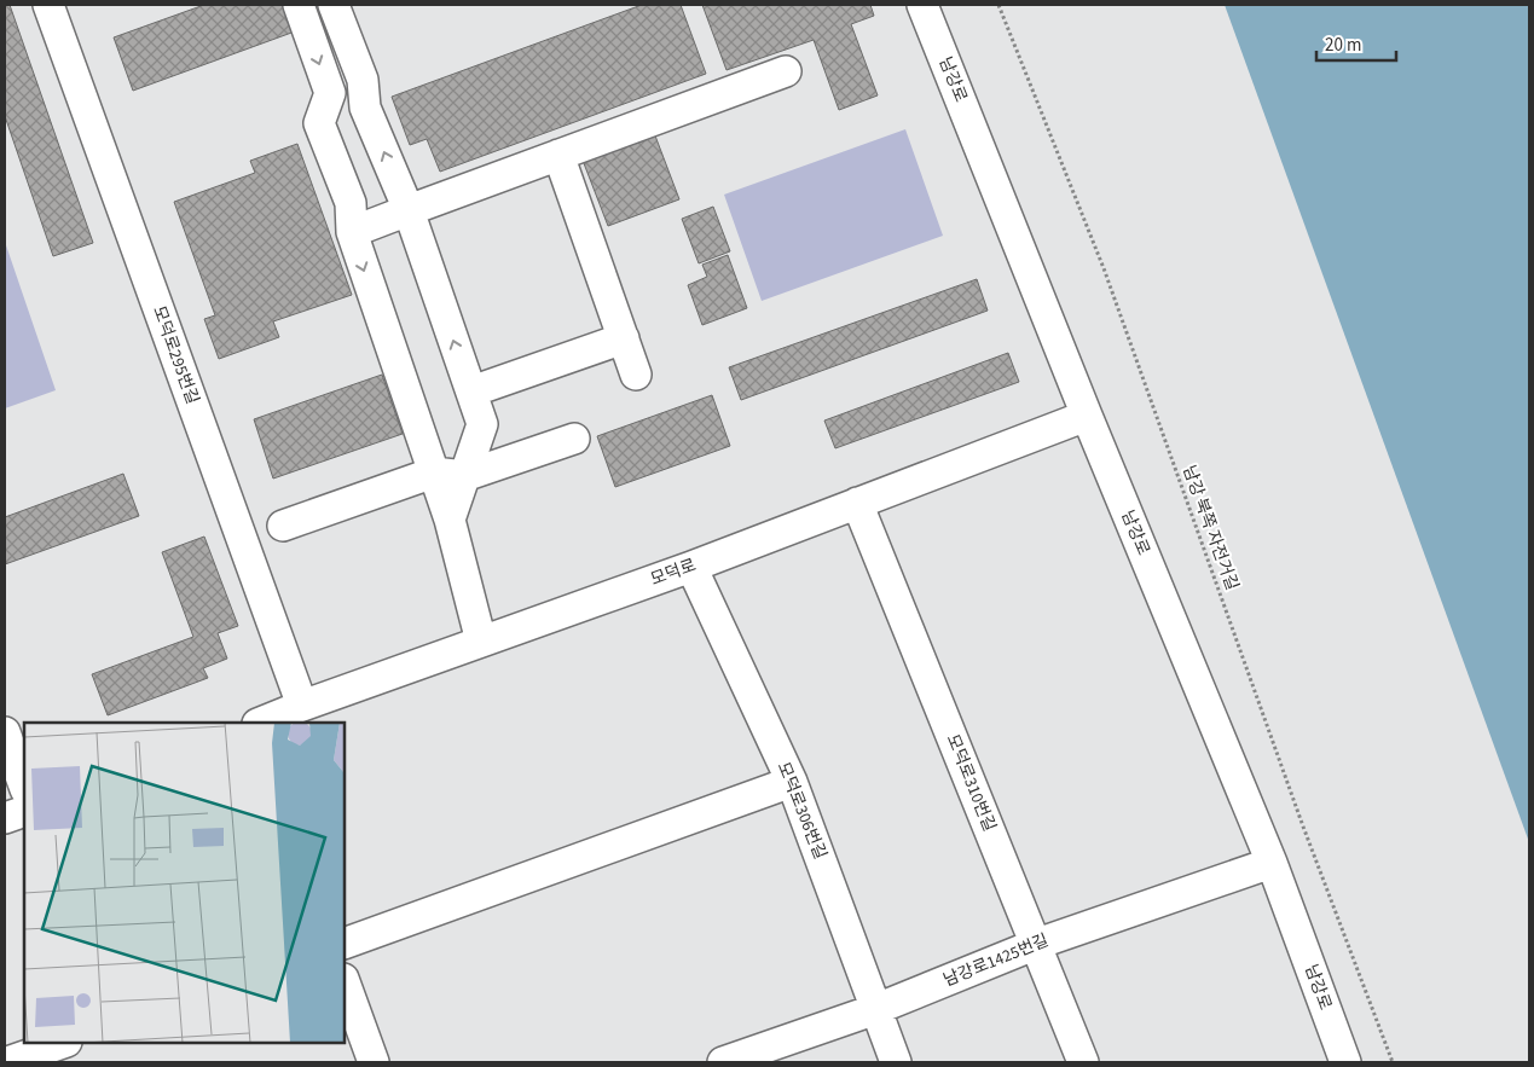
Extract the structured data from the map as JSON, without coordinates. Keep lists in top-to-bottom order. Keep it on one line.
{"streets":{"street":["남강로","모덕로295번길","모덕로","모덕로310번길","모덕로306번길","남강로1425번길"],"path":["남강 북쪽 자전거길"]},"crossings":[["남강로","모덕로"],["남강로","남강로1425번길"],["모덕로295번길","모덕로"],["모덕로","모덕로310번길"],["모덕로","모덕로306번길"],["모덕로310번길","남강로1425번길"],["모덕로306번길","남강로1425번길"]],"scale_bar":"20 m"}
